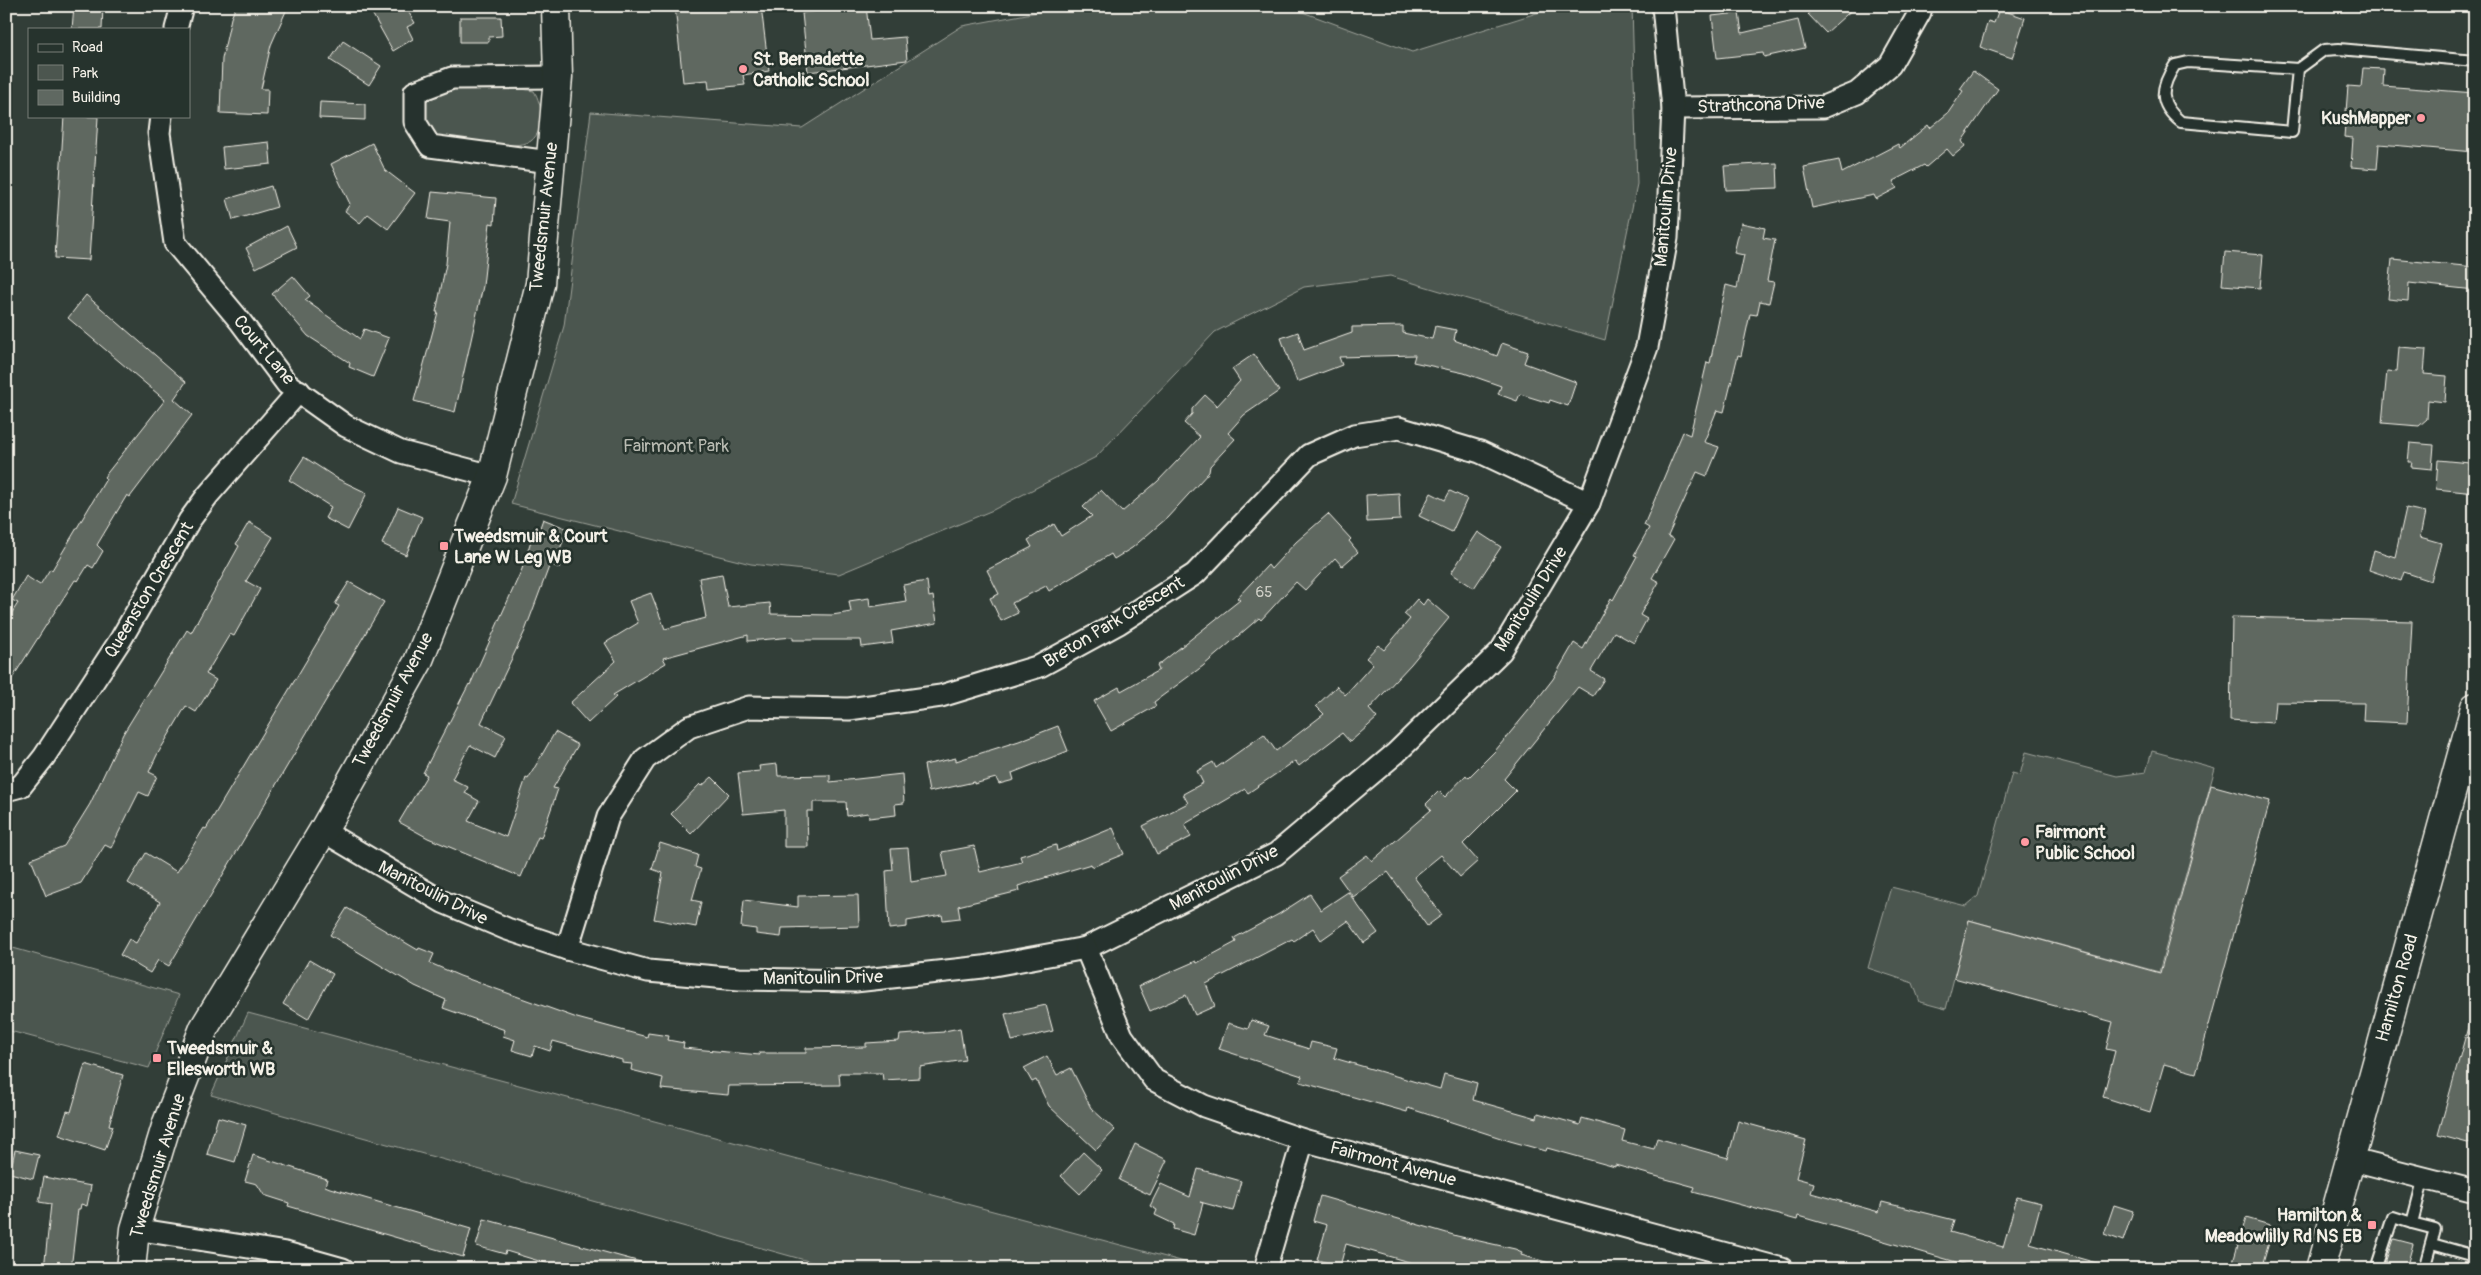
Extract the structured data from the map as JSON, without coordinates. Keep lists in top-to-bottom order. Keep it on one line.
{"streets":{"street":["Strathcona Drive","Manitoulin Drive","Tweedsmuir Avenue","Court Lane","Queenston Crescent","Breton Park Crescent","Hamilton Road","Fairmont Avenue"]},"crossings":[["Strathcona Drive","Manitoulin Drive"],["Manitoulin Drive","Tweedsmuir Avenue"],["Manitoulin Drive","Breton Park Crescent"],["Manitoulin Drive","Fairmont Avenue"],["Tweedsmuir Avenue","Court Lane"],["Court Lane","Queenston Crescent"]],"parks":["Fairmont Park"],"places":{"other":["St. Bernadette Catholic School","KushMapper","Fairmont Public School"],"transit":["Tweedsmuir & Court Lane W Leg WB","Tweedsmuir & Ellesworth WB","Hamilton & Meadowlilly Rd NS EB"]},"house_numbers":["65"],"legend":["Road","Park","Building"]}
